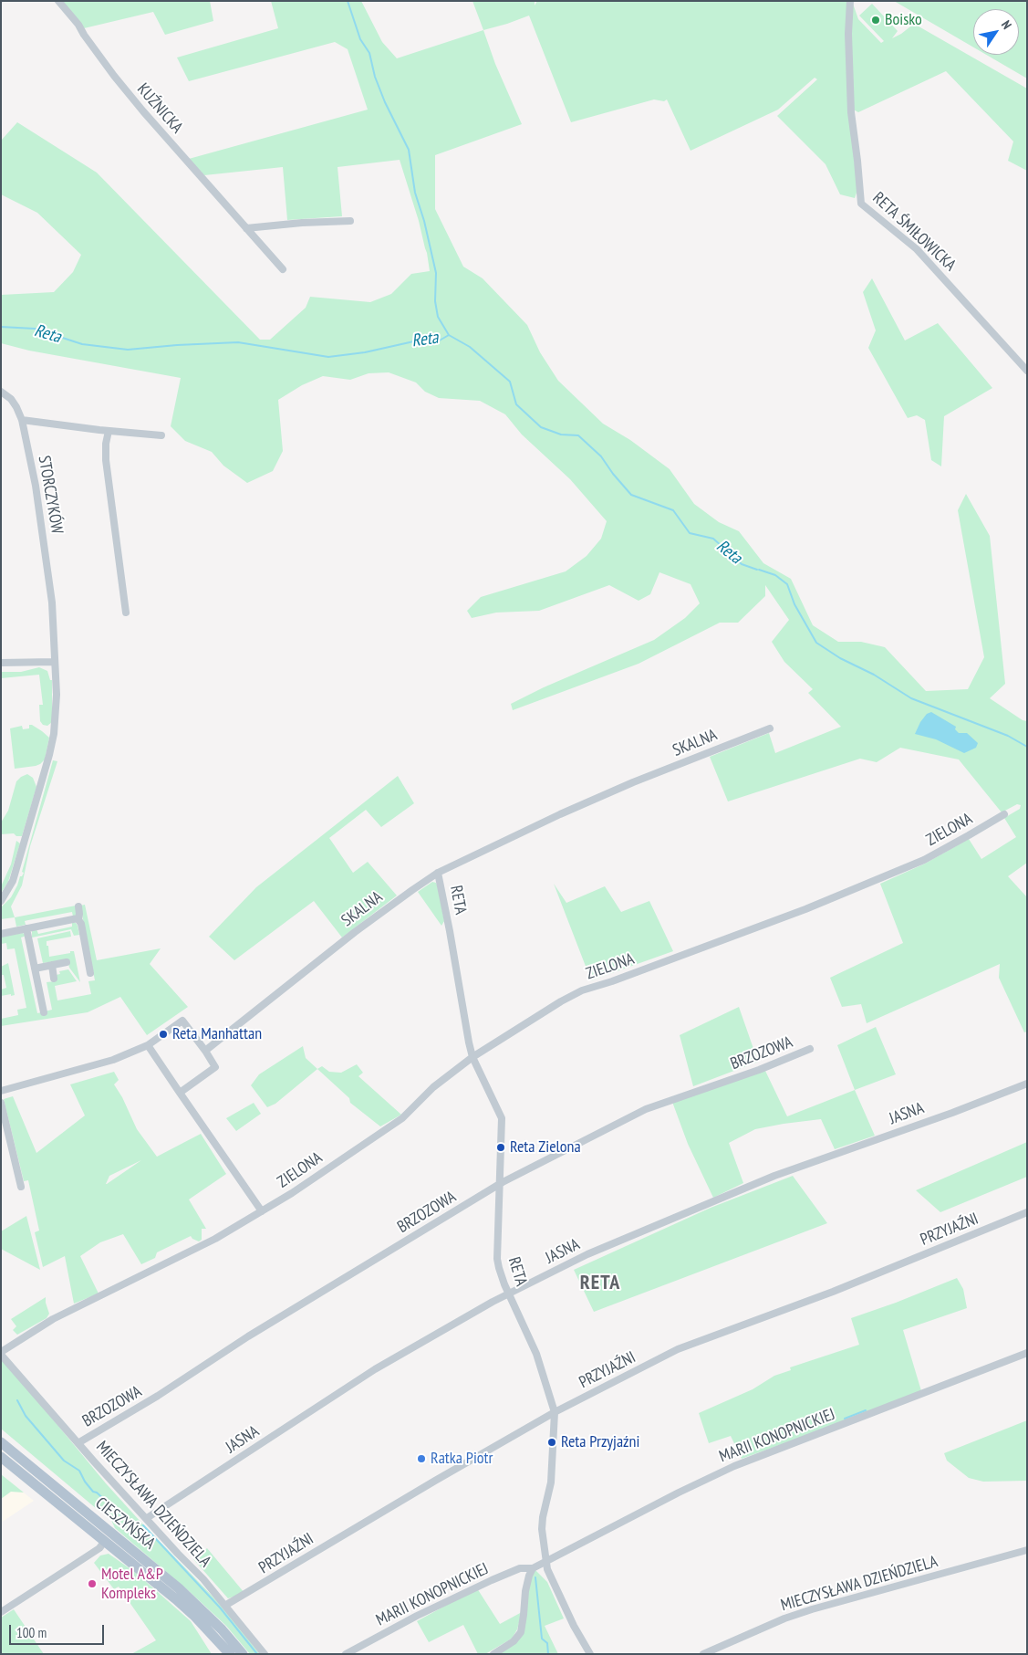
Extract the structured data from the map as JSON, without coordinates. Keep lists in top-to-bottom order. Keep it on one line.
{"streets":{"main road":["CIESZYŃSKA"],"street":["KUŹNICKA","RETA ŚMIŁOWICKA","STORCZYKÓW","SKALNA","ZIELONA","RETA","BRZOZOWA","JASNA","PRZYJAŹNI","MARII KONOPNICKIEJ","MIECZYSŁAWA DZIEŃDZIELA"]},"crossings":[["SKALNA","RETA"],["ZIELONA","RETA"],["ZIELONA","MIECZYSŁAWA DZIEŃDZIELA"],["RETA","BRZOZOWA"],["RETA","JASNA"],["RETA","PRZYJAŹNI"],["RETA","MARII KONOPNICKIEJ"],["BRZOZOWA","MIECZYSŁAWA DZIEŃDZIELA"],["JASNA","MIECZYSŁAWA DZIEŃDZIELA"],["PRZYJAŹNI","MIECZYSŁAWA DZIEŃDZIELA"]],"districts":["RETA"],"water":["Reta"],"places":["Boisko","Reta Manhattan","Reta Zielona","Reta Przyjaźni","Ratka Piotr","Motel A&P Kompleks"],"scale_bar":"100 m","north":"top right"}
